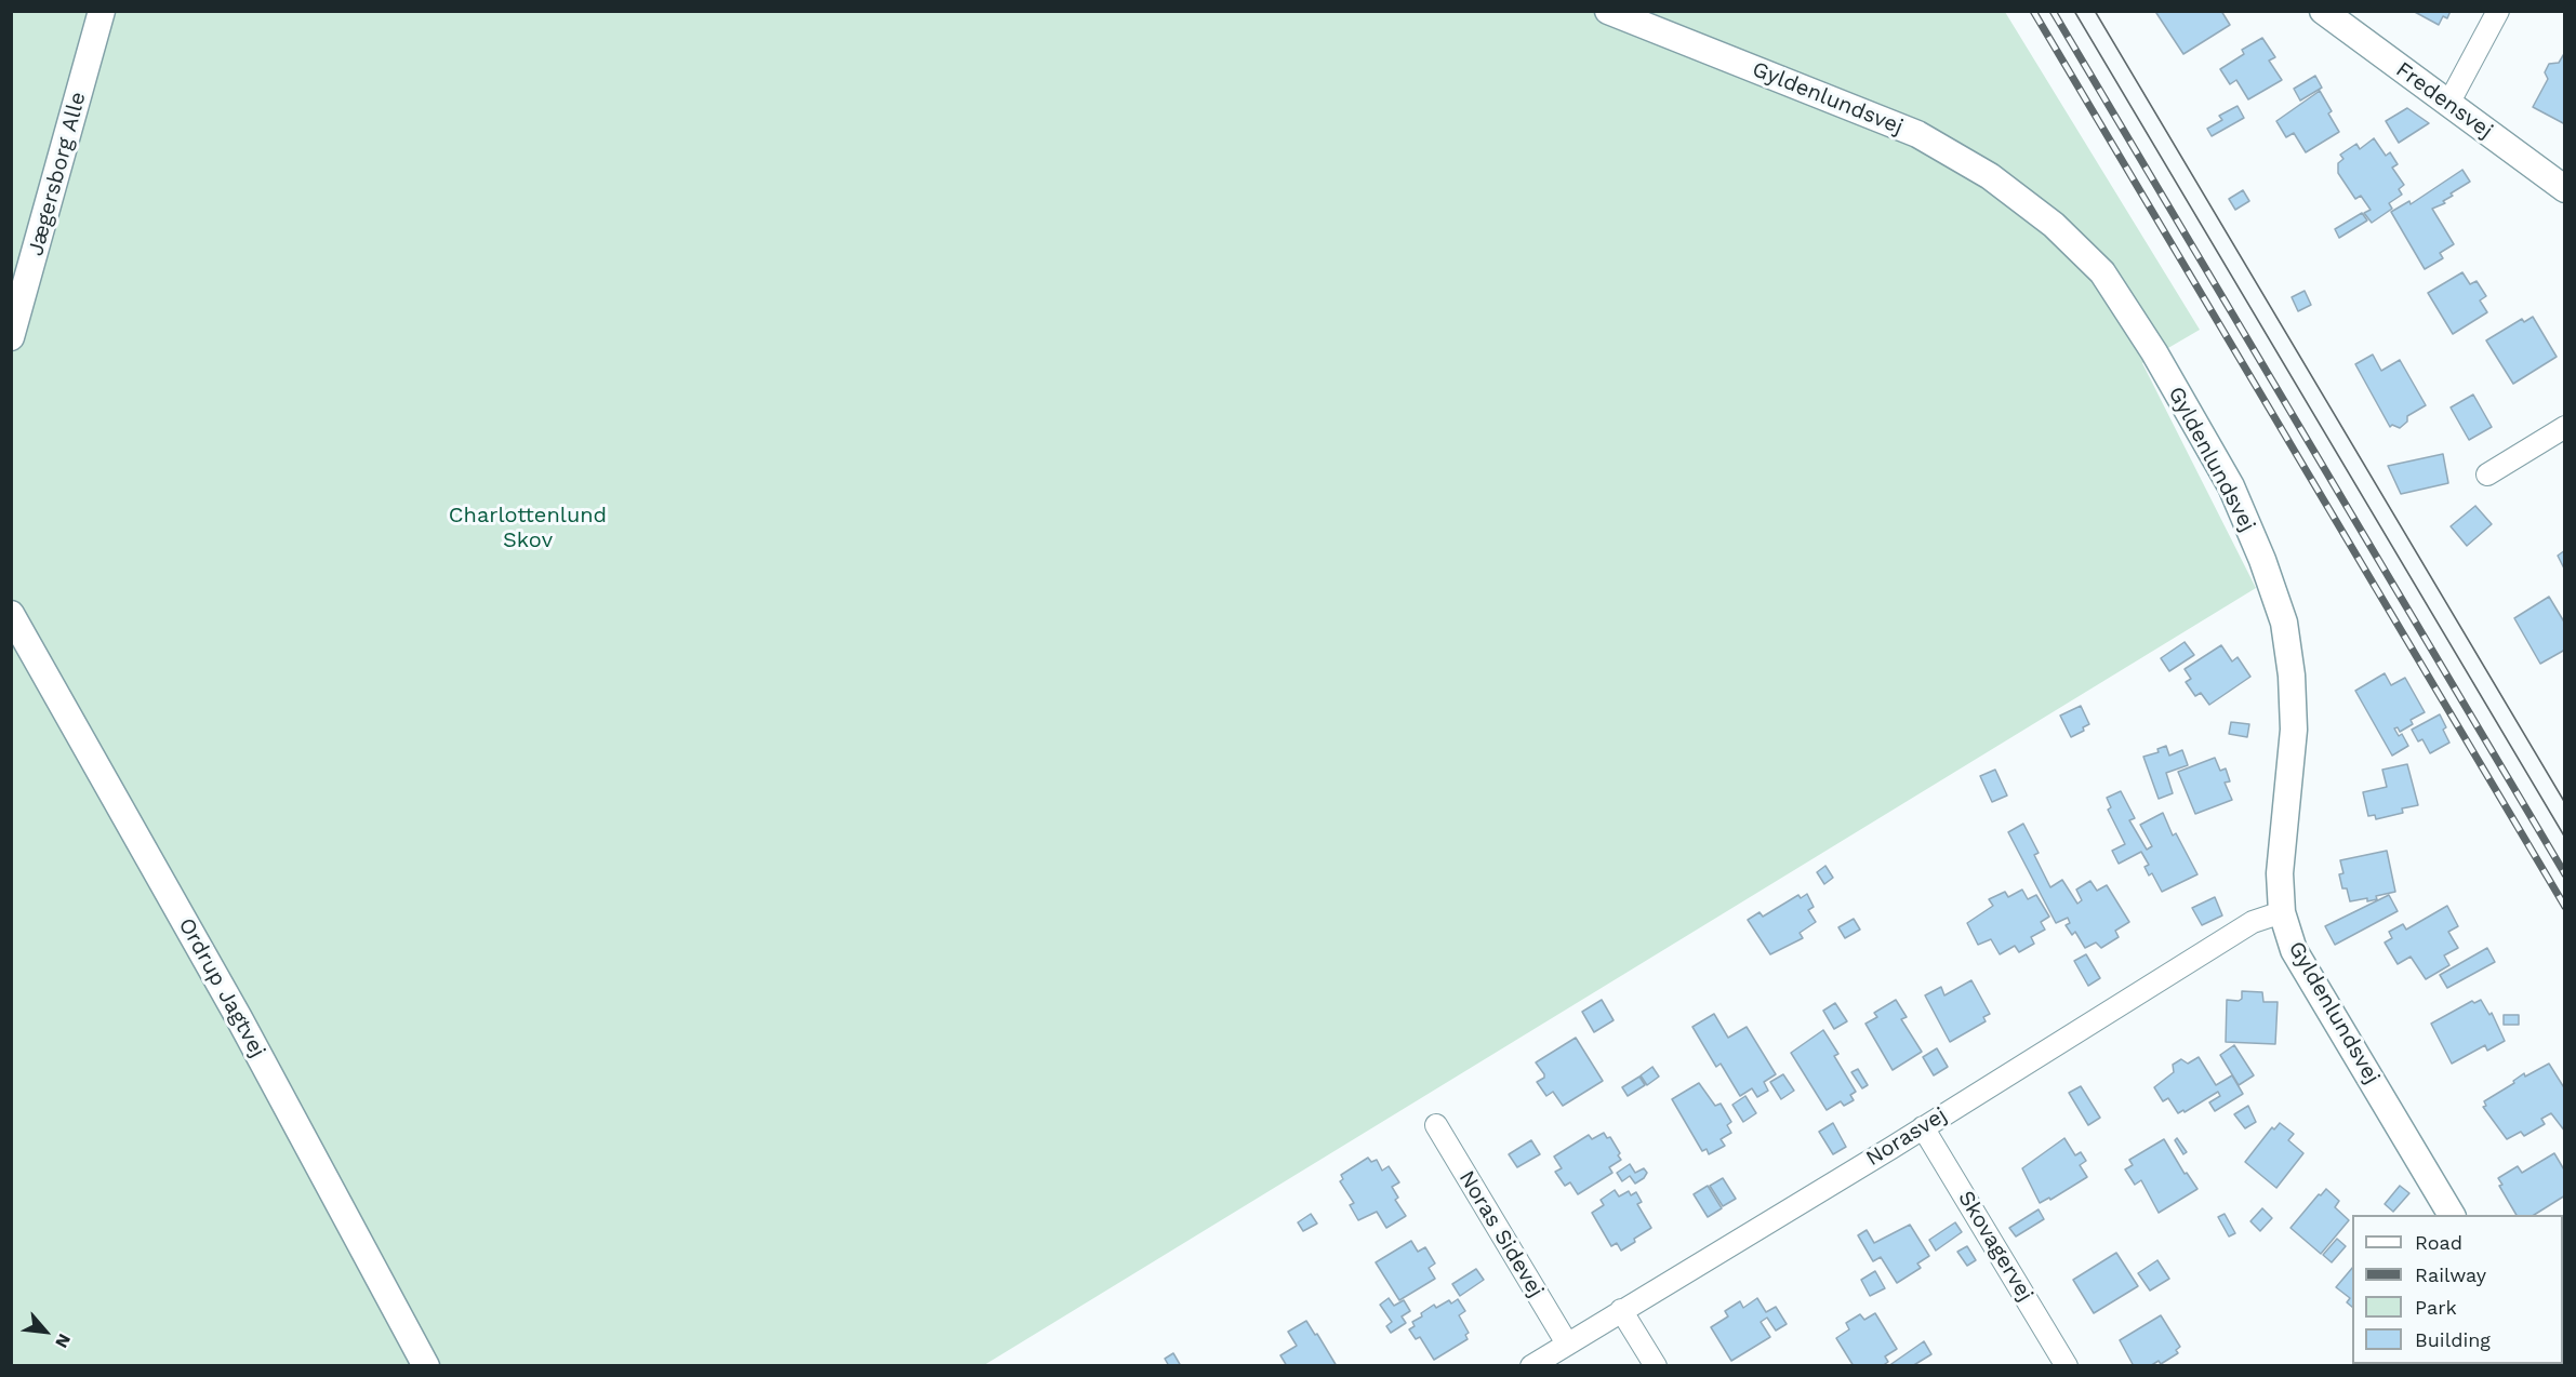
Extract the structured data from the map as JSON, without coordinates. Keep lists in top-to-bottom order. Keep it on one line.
{"streets":{"street":["Gyldenlundsvej","Fredensvej","Jægersborg Alle","Ordrup Jagtvej","Norasvej","Noras Sidevej","Skovagervej"]},"crossings":[["Gyldenlundsvej","Norasvej"],["Norasvej","Noras Sidevej"],["Norasvej","Skovagervej"]],"parks":["Charlottenlund Skov"],"legend":["Road","Railway","Park","Building"],"north":"bottom right"}
